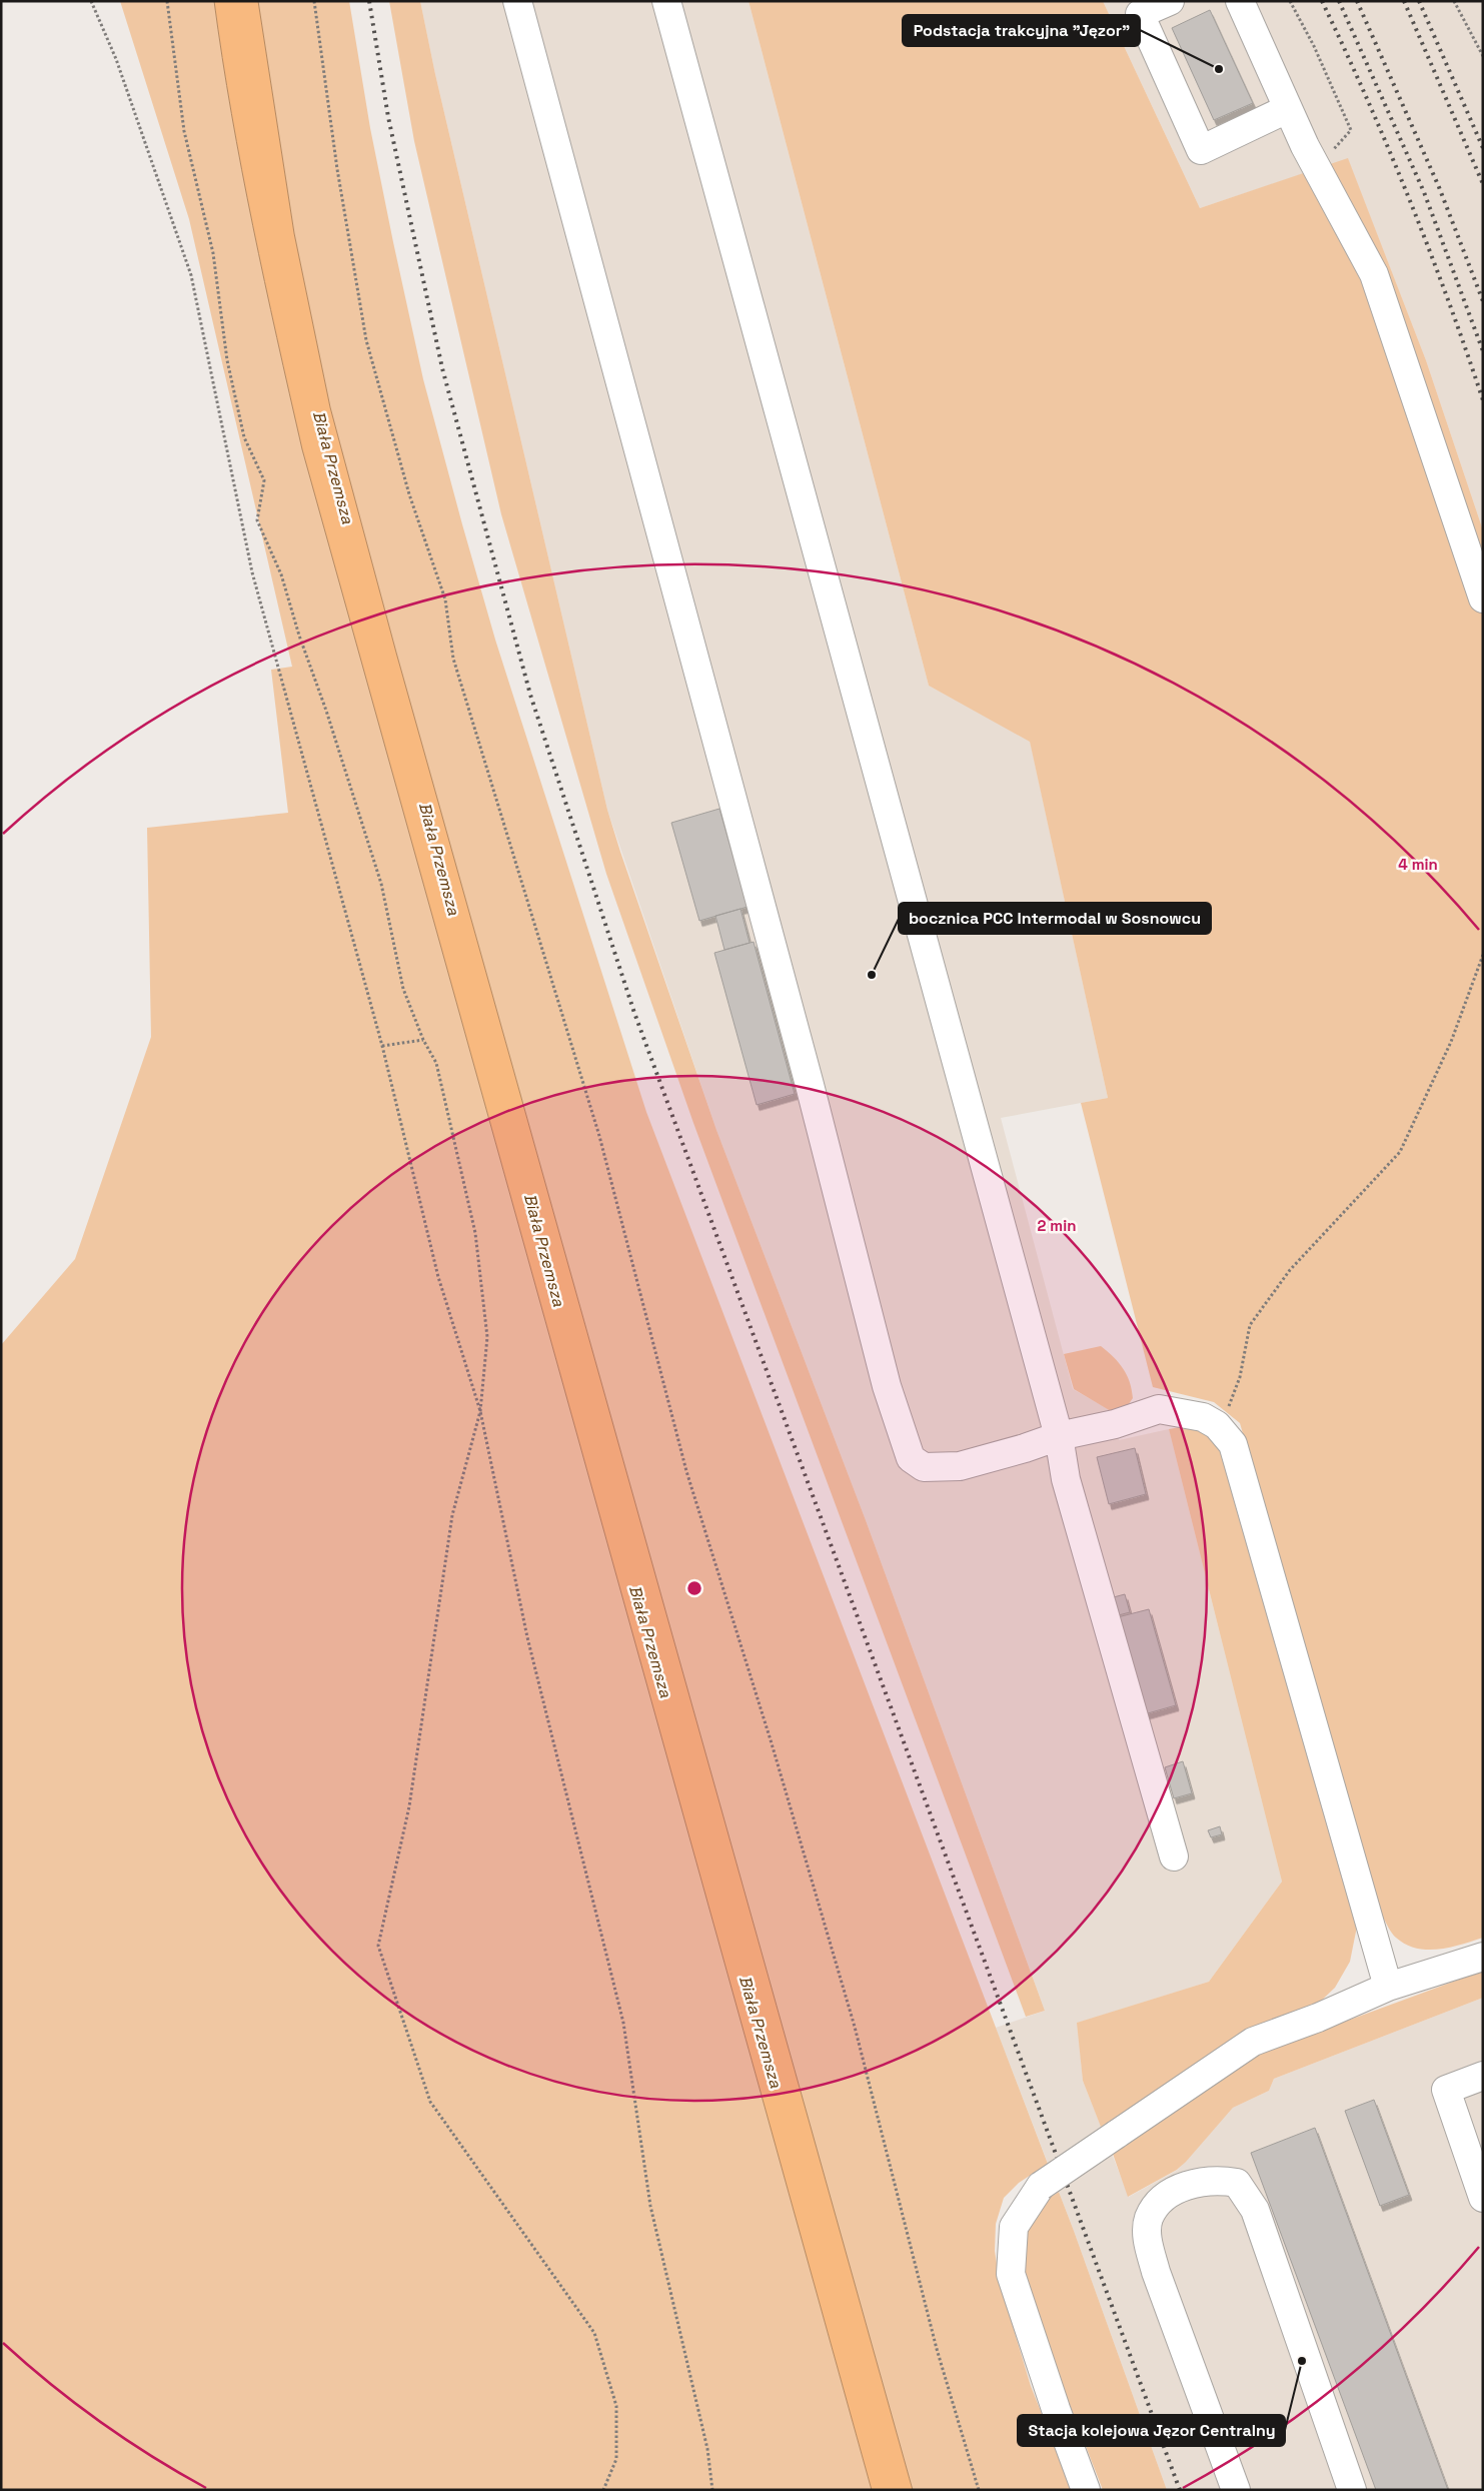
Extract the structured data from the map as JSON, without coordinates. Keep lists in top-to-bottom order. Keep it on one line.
{"water":["Biała Przemsza"],"places":["Podstacja trakcyjna \"Jęzor\"","bocznica PCC Intermodal w Sosnowcu","Stacja kolejowa Jęzor Centralny"],"rings":["4 min","2 min"]}
